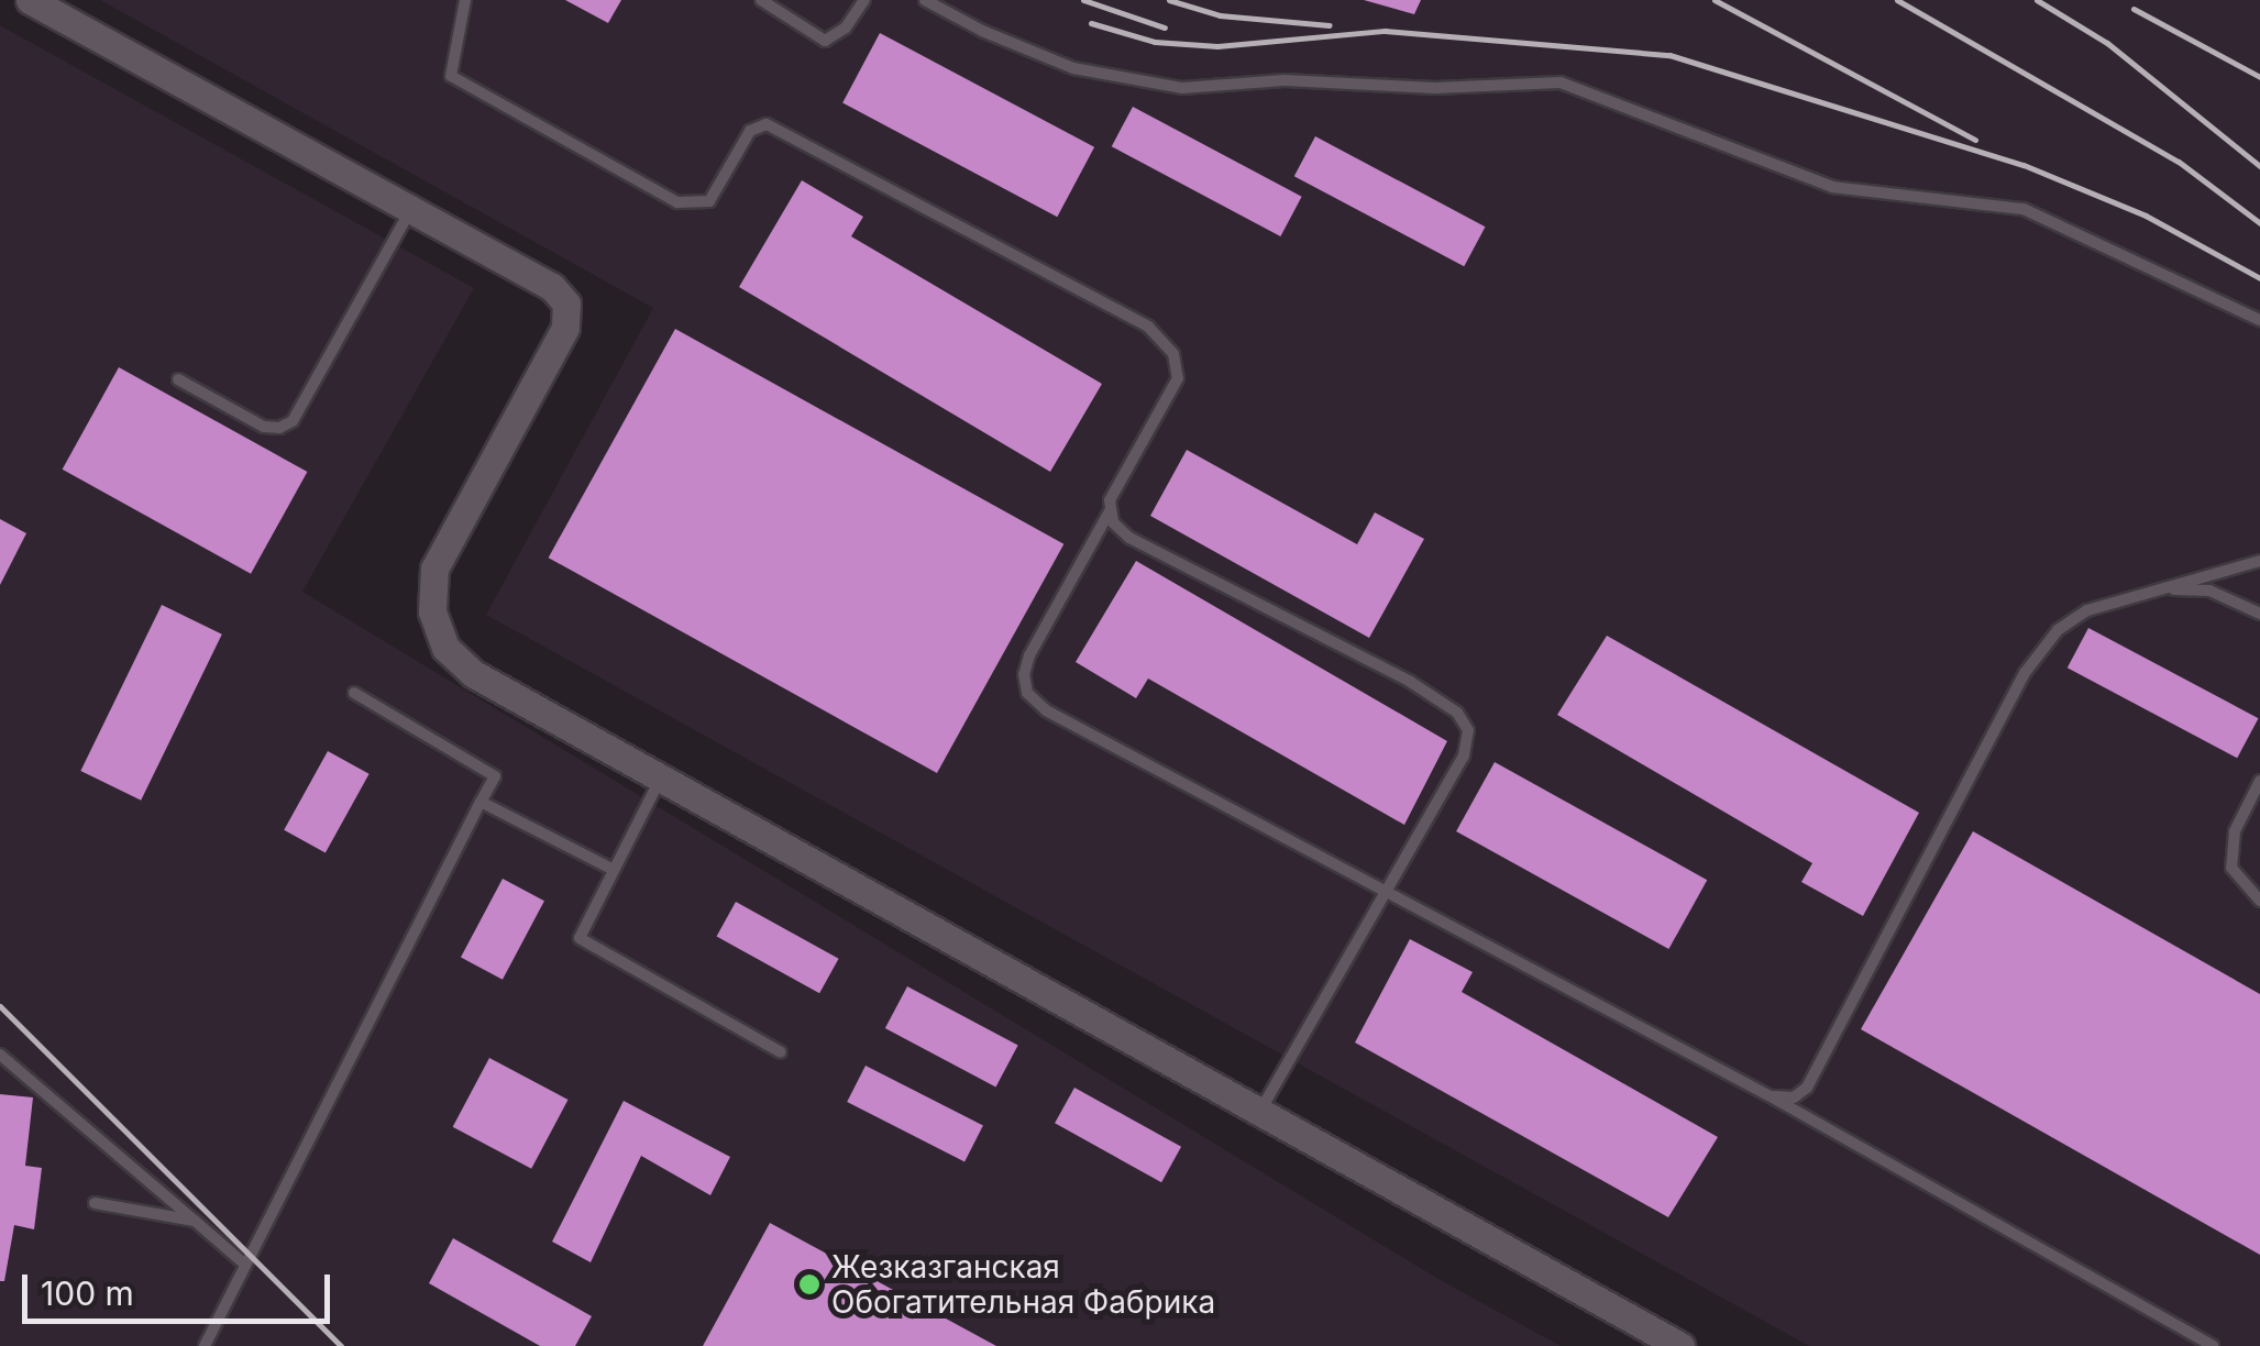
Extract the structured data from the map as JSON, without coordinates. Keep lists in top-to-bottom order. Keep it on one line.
{"places":["Жезказганская Обогатительная Фабрика"],"scale_bar":"100 m"}
